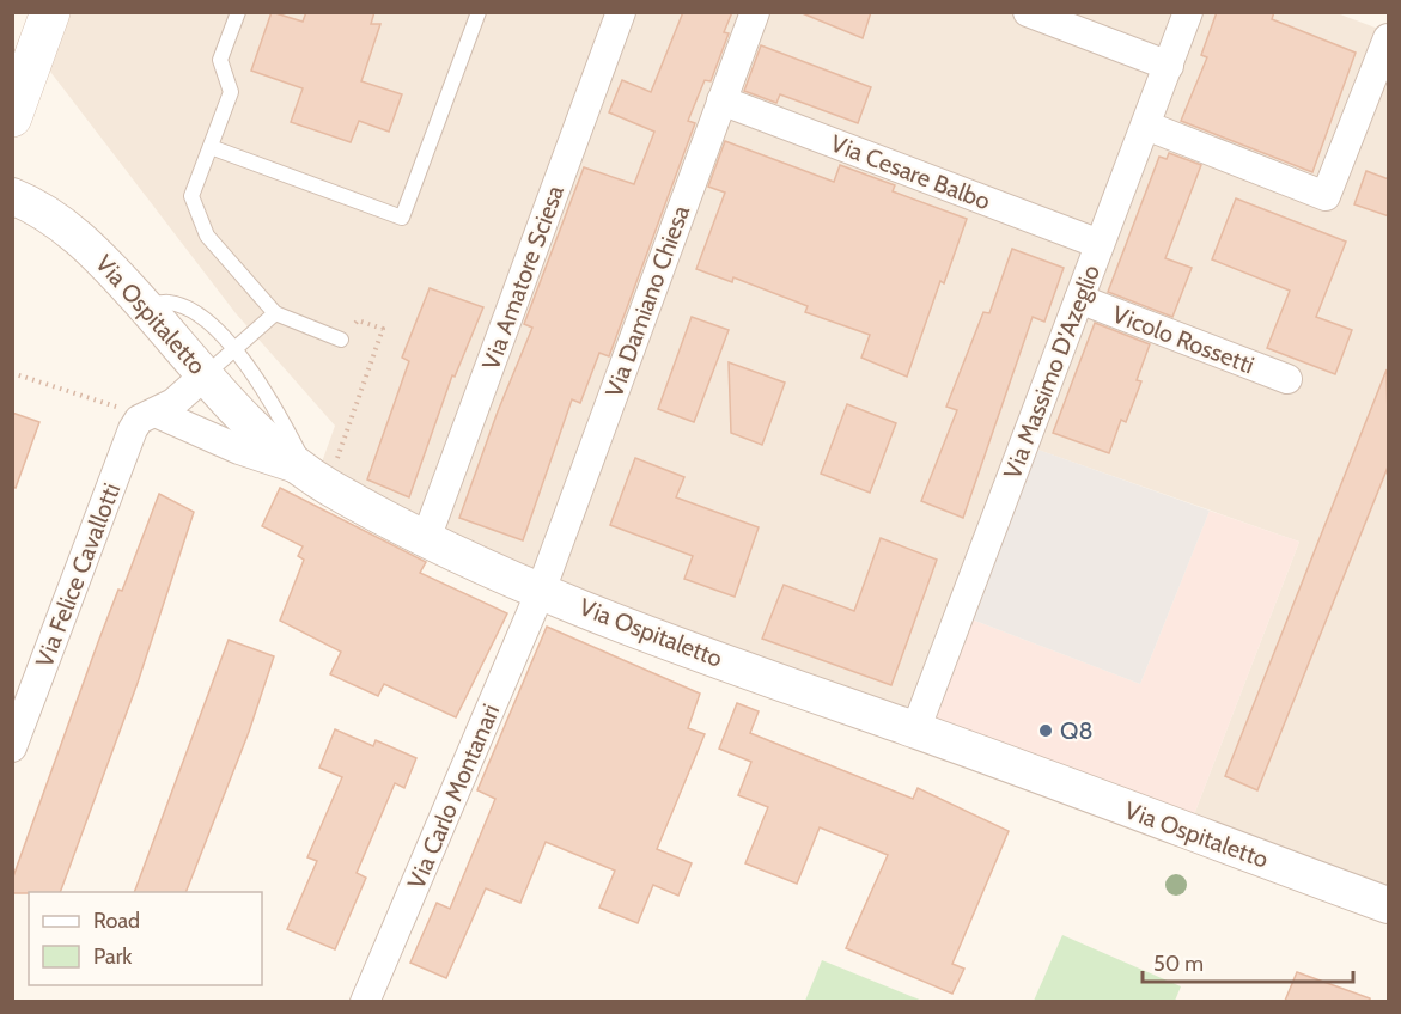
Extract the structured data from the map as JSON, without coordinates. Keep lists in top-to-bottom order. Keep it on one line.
{"streets":{"street":["Via Cesare Balbo","Via Amatore Sciesa","Via Damiano Chiesa","Via Ospitaletto","Vicolo Rossetti","Via Massimo D'Azeglio","Via Felice Cavallotti","Via Carlo Montanari"]},"crossings":[["Via Cesare Balbo","Via Damiano Chiesa"],["Via Cesare Balbo","Via Massimo D'Azeglio"],["Via Amatore Sciesa","Via Ospitaletto"],["Via Damiano Chiesa","Via Ospitaletto"],["Via Damiano Chiesa","Via Carlo Montanari"],["Via Ospitaletto","Via Massimo D'Azeglio"],["Via Ospitaletto","Via Carlo Montanari"],["Vicolo Rossetti","Via Massimo D'Azeglio"]],"places":["Q8"],"legend":["Road","Park"],"scale_bar":"50 m"}
